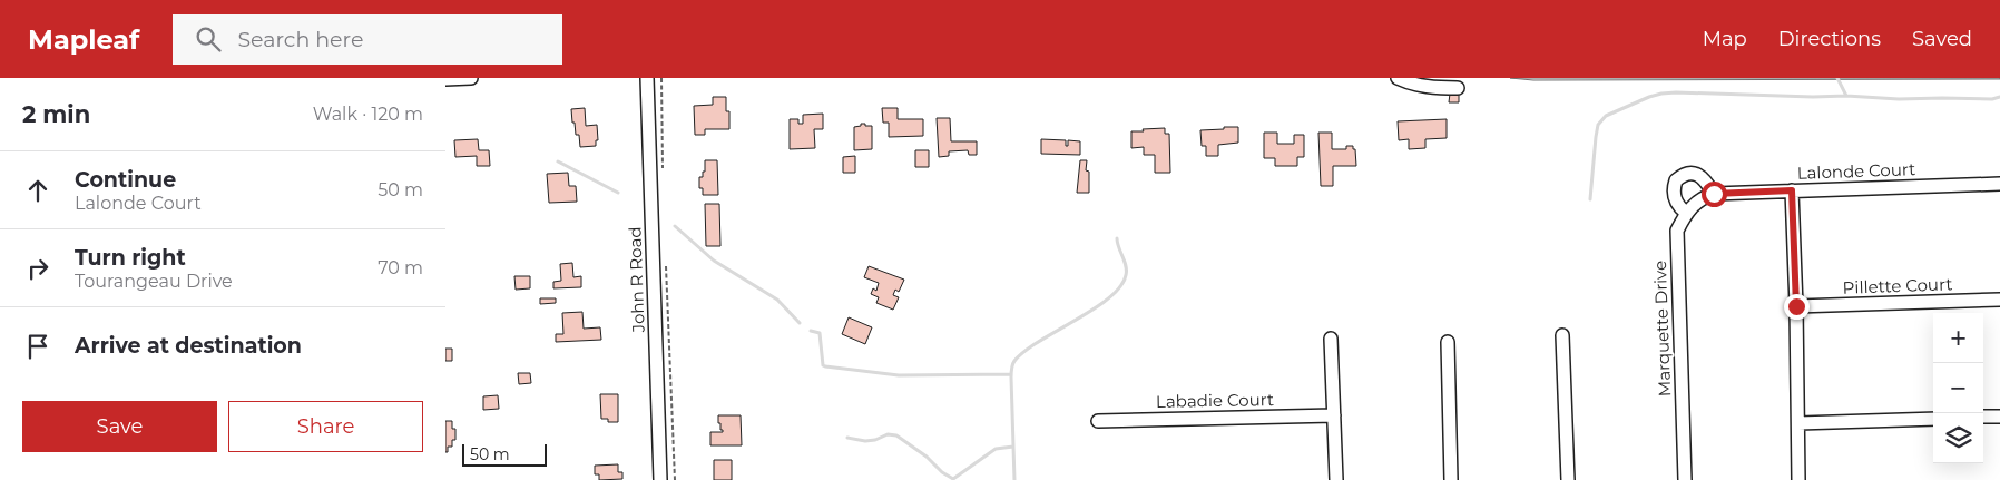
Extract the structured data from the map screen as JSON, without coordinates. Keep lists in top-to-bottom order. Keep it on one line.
{"streets":{"street":["Lalonde Court","John R Road","Pillette Court","Marquette Drive","Labadie Court"]},"scale_bar":"50 m","page":{"header":"Mapleaf","search":"Search here","nav":["Map","Directions","Saved"],"heading":["2 min","Walk · 120 m"],"list":[["Continue","Lalonde Court","50 m"],["Turn right","Tourangeau Drive","70 m"],"Arrive at destination"],"map_buttons":["+","−"],"buttons":["Save","Share"],"scale":"50 m"}}
